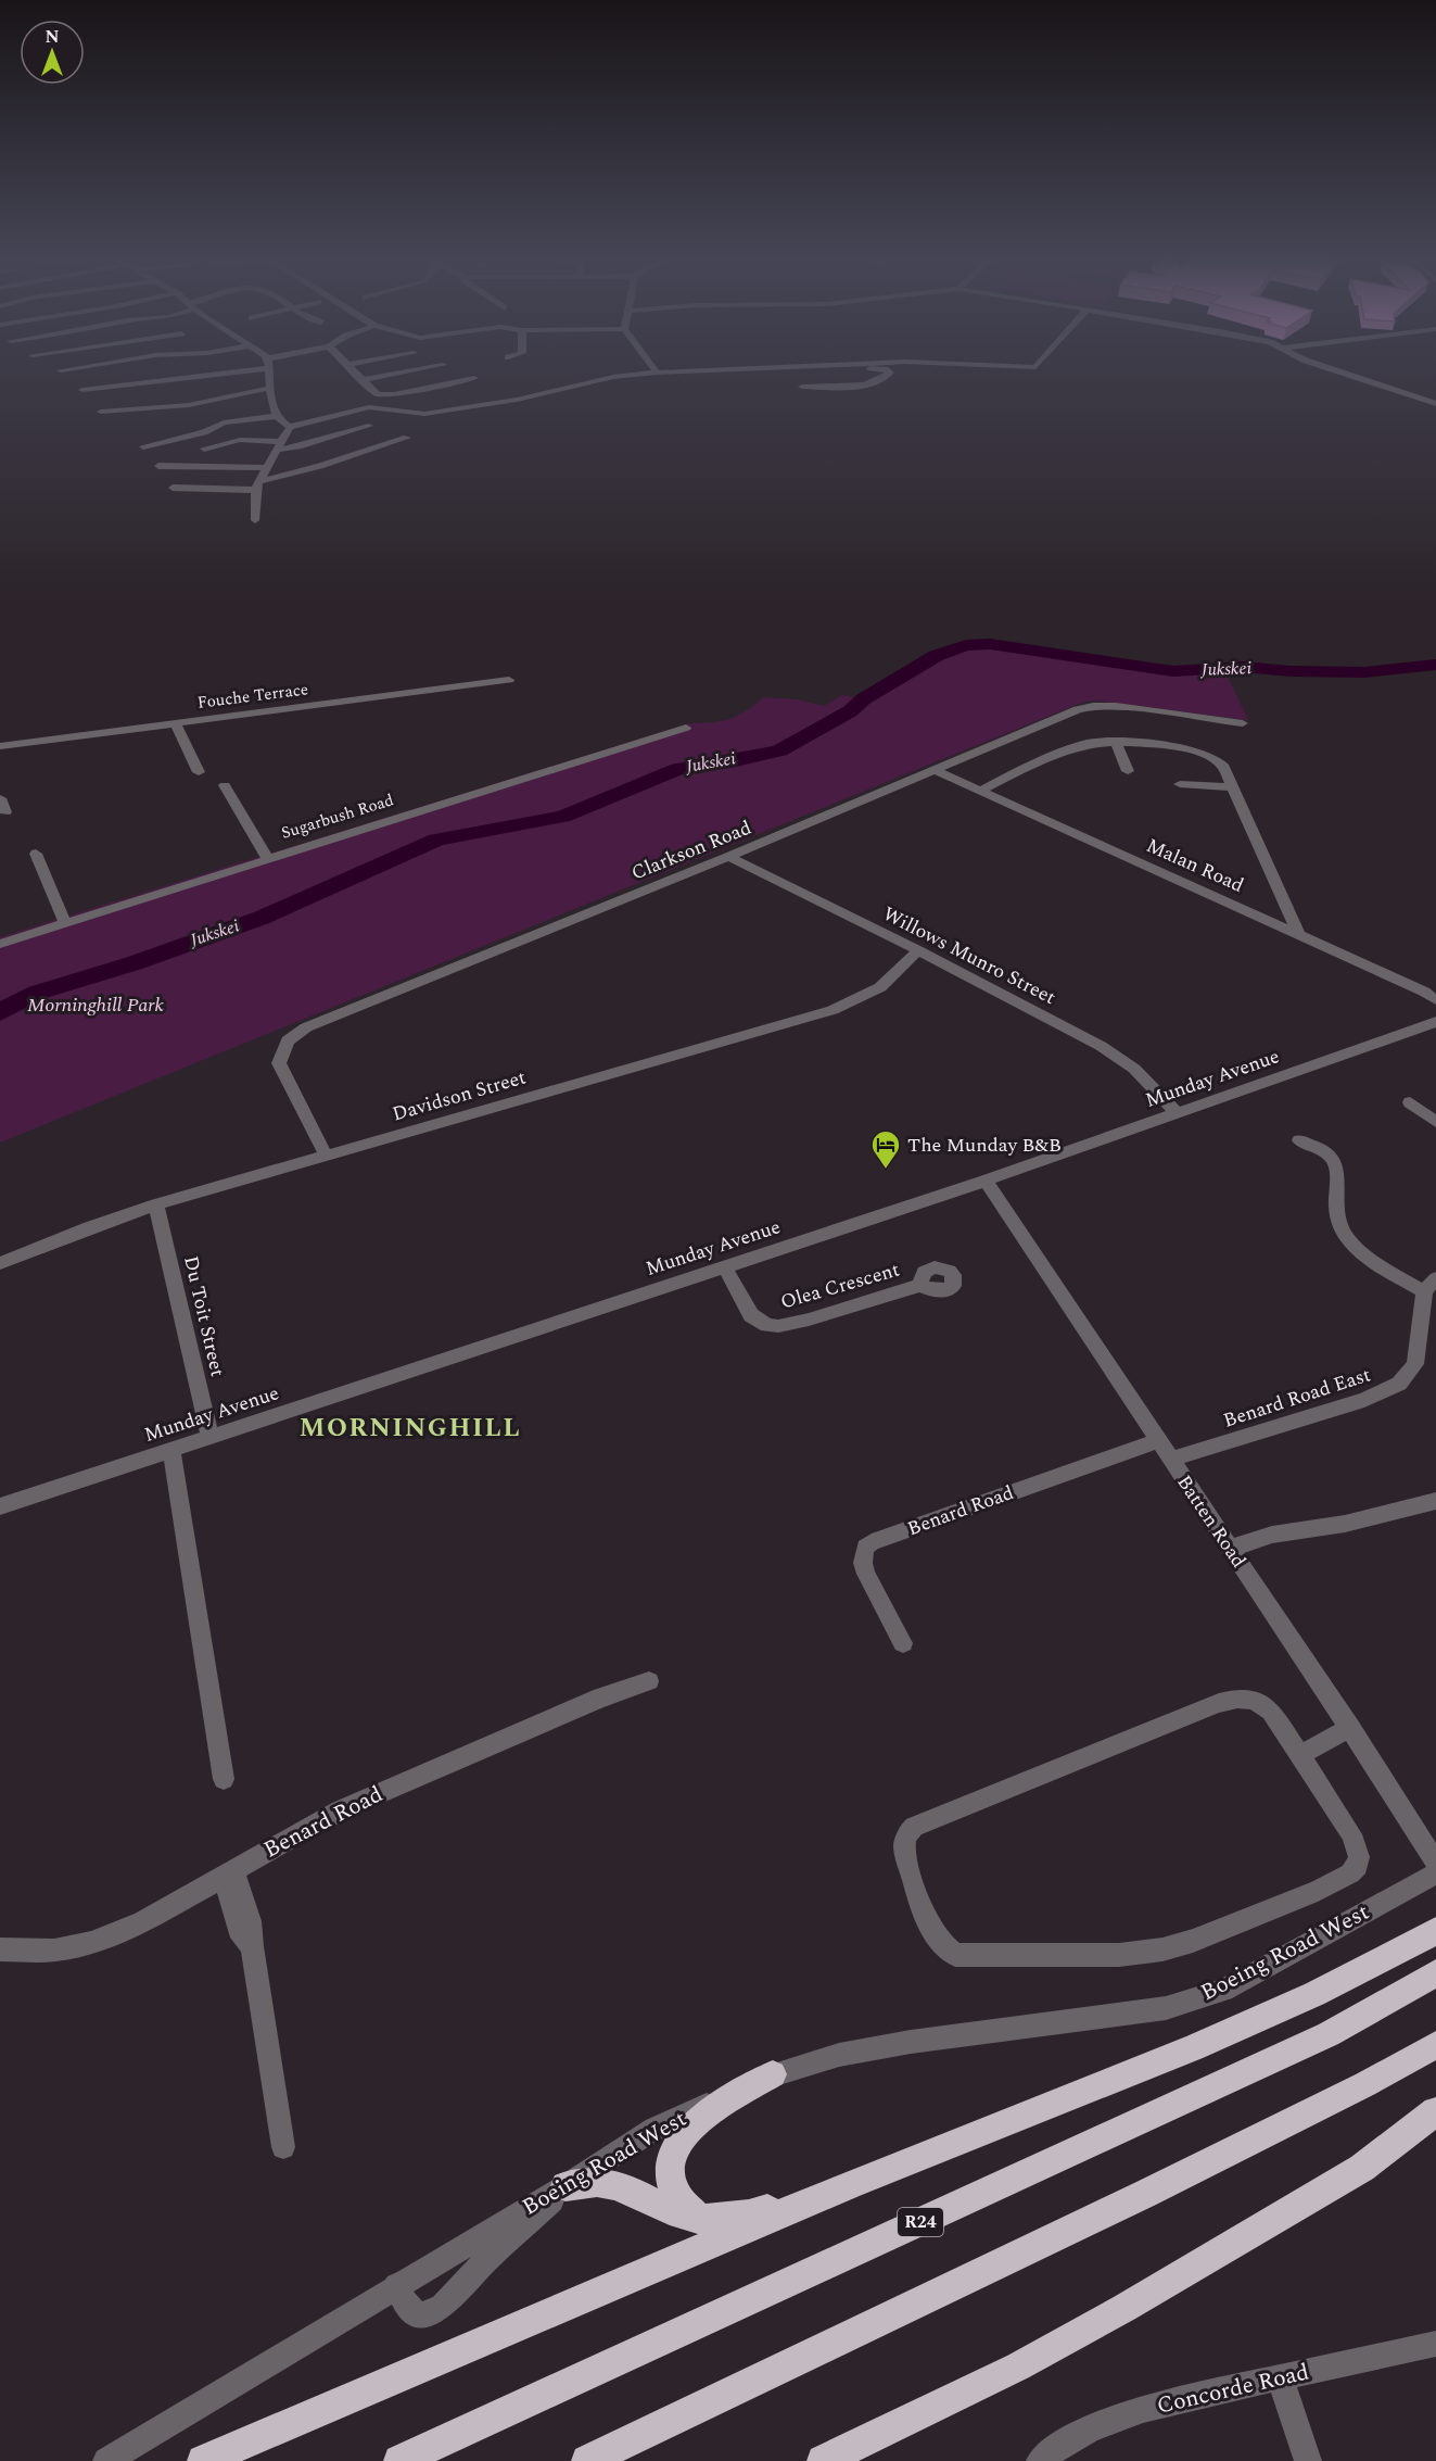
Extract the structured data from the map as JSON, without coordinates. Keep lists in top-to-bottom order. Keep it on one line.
{"streets":{"highway":["R24"],"street":["Fouche Terrace","Sugarbush Road","Clarkson Road","Malan Road","Willows Munro Street","Munday Avenue","Davidson Street","Olea Crescent","Du Toit Street","Benard Road East","Benard Road","Batten Road","Boeing Road West","Concorde Road"]},"crossings":[["Clarkson Road","Malan Road"],["Clarkson Road","Willows Munro Street"],["Clarkson Road","Davidson Street"],["Willows Munro Street","Munday Avenue"],["Willows Munro Street","Davidson Street"],["Munday Avenue","Olea Crescent"],["Munday Avenue","Du Toit Street"],["Munday Avenue","Batten Road"],["Davidson Street","Du Toit Street"],["Benard Road East","Batten Road"],["Benard Road","Batten Road"]],"districts":["MORNINGHILL"],"water":["Jukskei"],"parks":["Morninghill Park"],"places":{"hotel":["The Munday B&B"]},"north":"top"}
